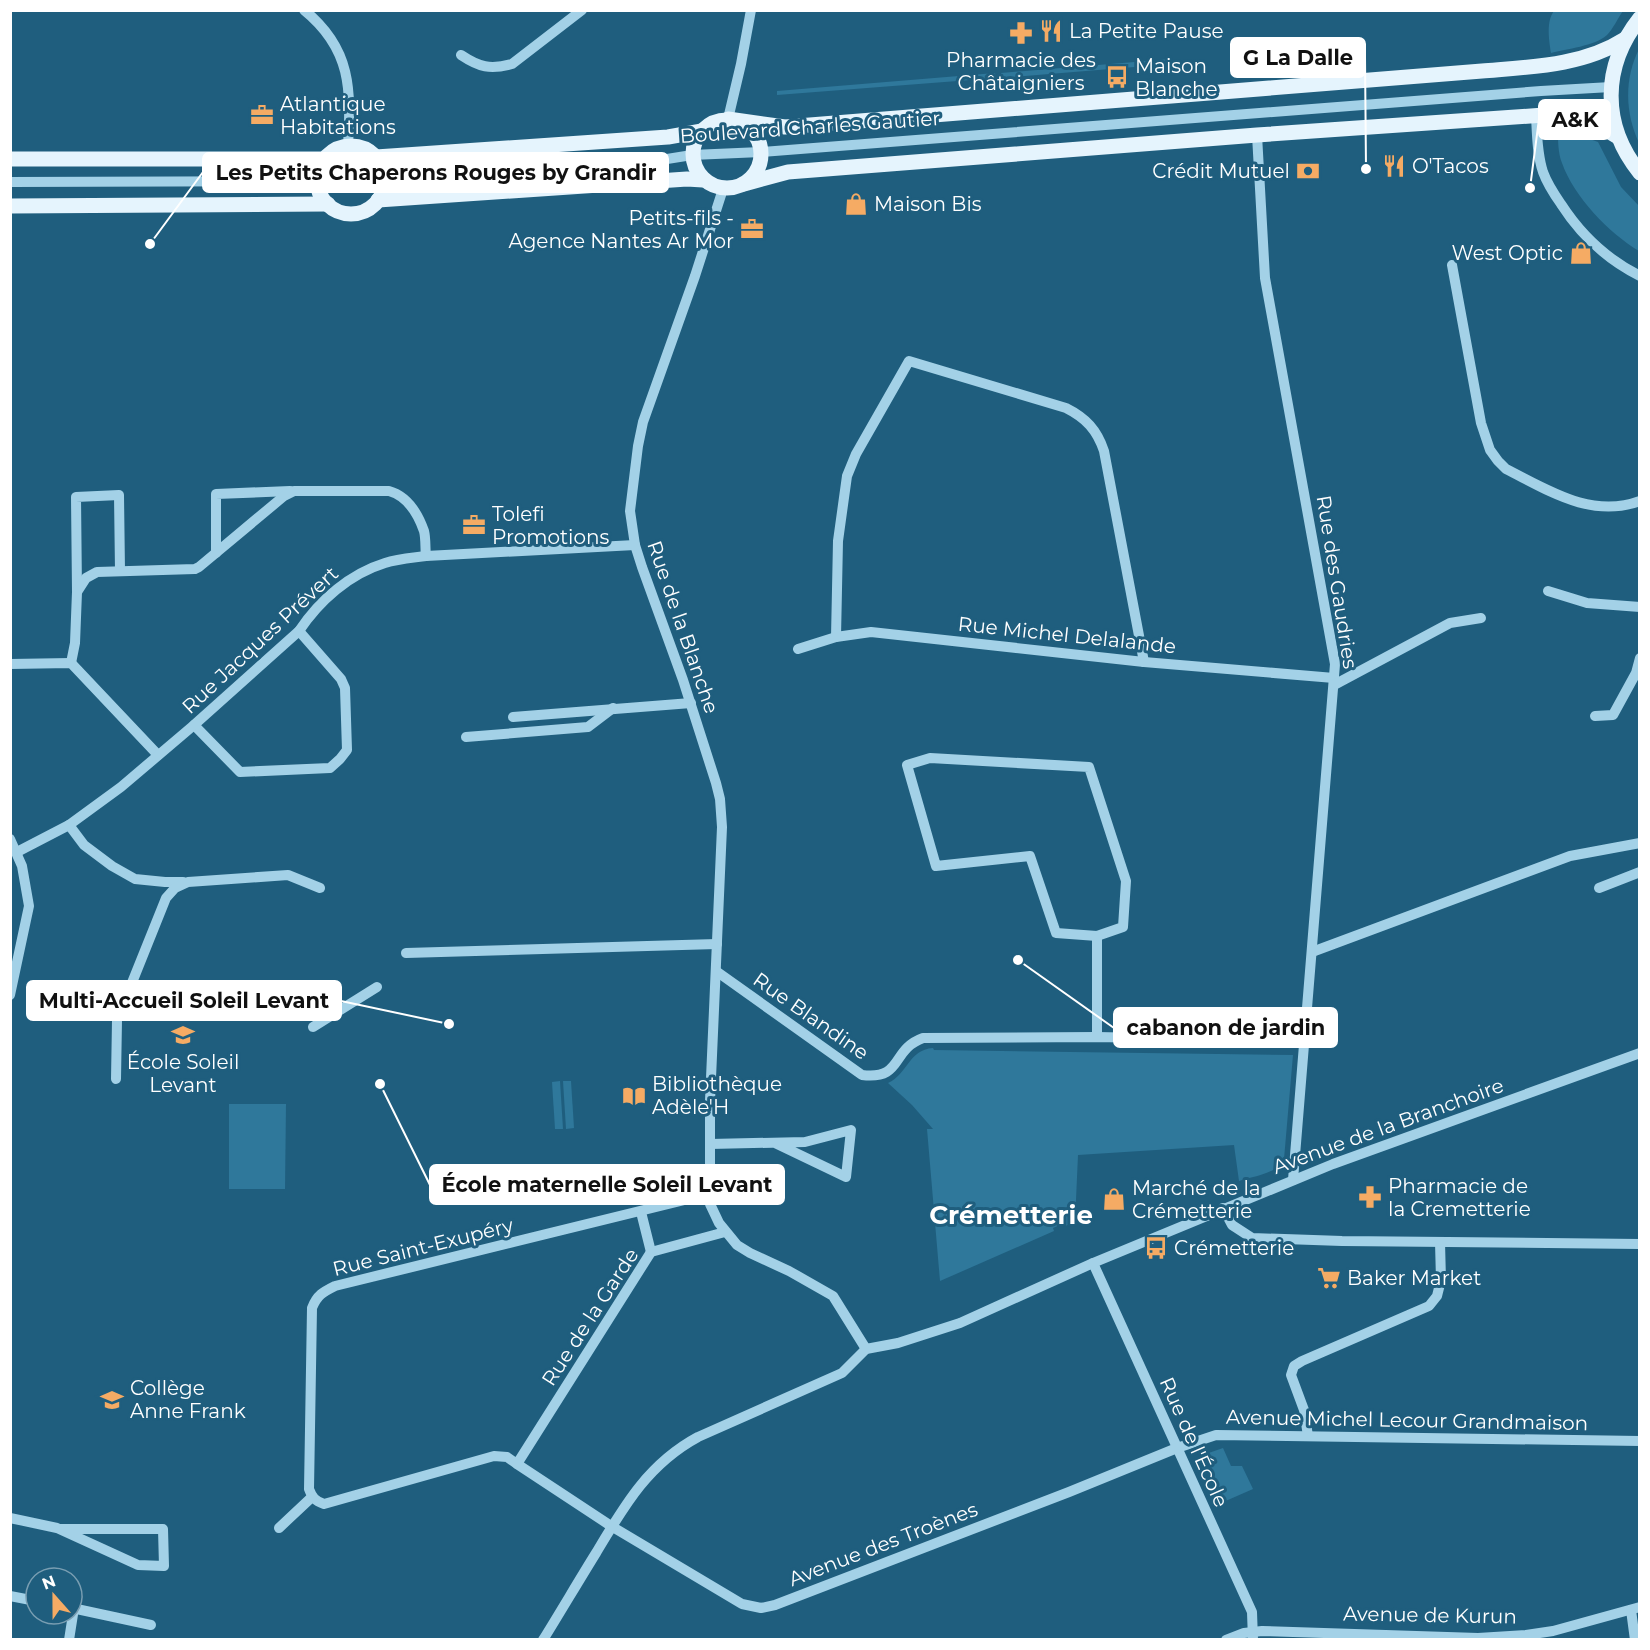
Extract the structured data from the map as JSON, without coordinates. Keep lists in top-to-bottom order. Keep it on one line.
{"streets":{"main road":["Boulevard Charles Gautier"],"street":["Rue des Gaudries","Rue de la Blanche","Rue Michel Delalande","Rue Jacques Prévert","Rue Blandine","Avenue de la Branchoire","Rue Saint-Exupéry","Rue de la Garde","Avenue Michel Lecour Grandmaison","Rue de l'École","Avenue des Troènes","Avenue de Kurun"]},"crossings":[["Rue des Gaudries","Rue Michel Delalande"],["Rue des Gaudries","Rue Blandine"],["Rue des Gaudries","Avenue de la Branchoire"],["Rue de la Blanche","Rue Jacques Prévert"],["Rue de la Blanche","Rue Blandine"],["Rue de la Blanche","Avenue de la Branchoire"],["Rue de la Blanche","Rue Saint-Exupéry"],["Rue de la Blanche","Rue de la Garde"],["Avenue de la Branchoire","Rue de l'École"],["Avenue Michel Lecour Grandmaison","Rue de l'École"],["Avenue Michel Lecour Grandmaison","Avenue des Troènes"],["Rue de l'École","Avenue des Troènes"],["Rue de l'École","Avenue de Kurun"]],"districts":["Crémetterie"],"places":{"restaurant":["La Petite Pause","O'Tacos"],"pharmacy":["Pharmacie des Châtaigniers","Pharmacie de la Cremetterie"],"bus stop":["Maison Blanche","Crémetterie"],"office":["Atlantique Habitations","Petits-fils - Agence Nantes Ar Mor","Tolefi Promotions"],"other":["G La Dalle","A&K","Les Petits Chaperons Rouges by Grandir","cabanon de jardin","Multi-Accueil Soleil Levant","École maternelle Soleil Levant"],"bank":["Crédit Mutuel"],"shop":["Maison Bis","West Optic","Marché de la Crémetterie"],"school or university":["École Soleil Levant","Collège Anne Frank"],"library":["Bibliothèque Adèle'H"],"supermarket":["Baker Market"]},"north":"top"}
